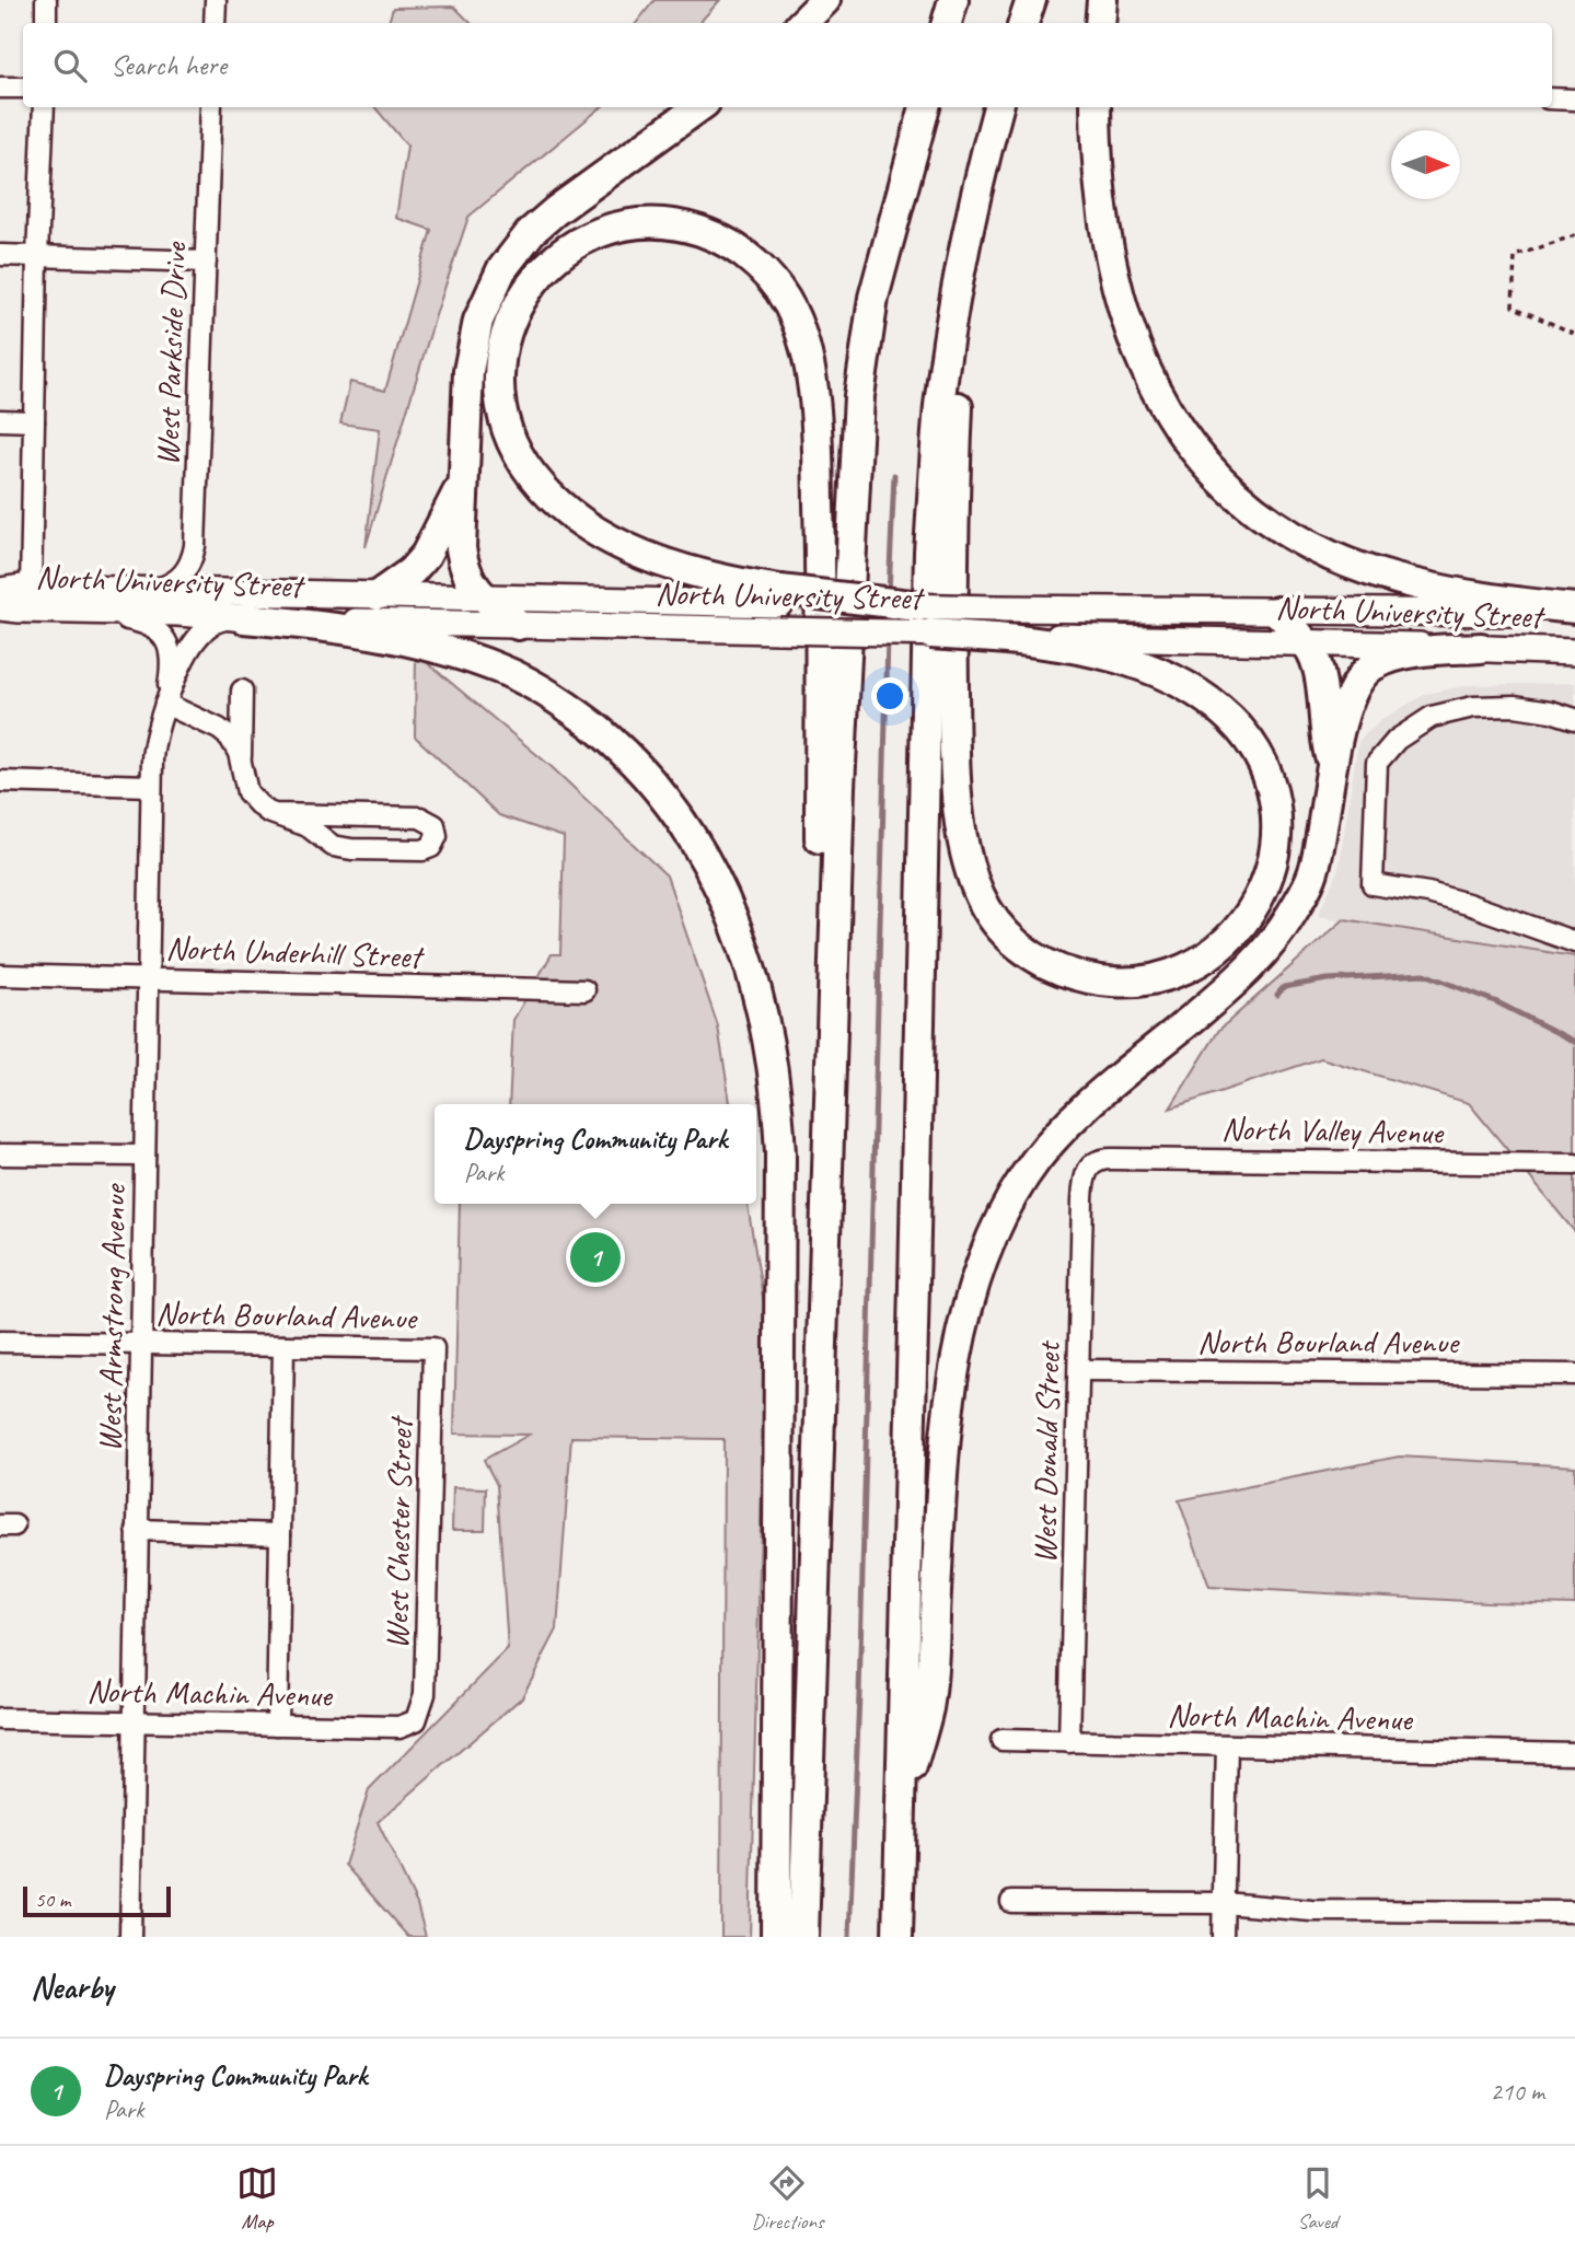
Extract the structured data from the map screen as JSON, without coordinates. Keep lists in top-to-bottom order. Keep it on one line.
{"streets":{"main road":["North University Street"],"street":["West Parkside Drive","North Underhill Street","North Valley Avenue","North Bourland Avenue","West Armstrong Avenue","West Donald Street","West Chester Street","North Machin Avenue"]},"crossings":[["West Parkside Drive","North University Street"],["North University Street","West Armstrong Avenue"],["North Underhill Street","West Armstrong Avenue"],["North Valley Avenue","West Donald Street"],["North Bourland Avenue","West Armstrong Avenue"],["North Bourland Avenue","West Donald Street"],["North Bourland Avenue","West Chester Street"],["West Armstrong Avenue","North Machin Avenue"],["West Donald Street","North Machin Avenue"],["West Chester Street","North Machin Avenue"]],"scale_bar":"50 m","north":"right","page":{"search":"Search here","popup":["Dayspring Community Park","Park"],"pins":"1","scale":"50 m","heading":"Nearby","list":[{"mark":"1","name":"Dayspring Community Park","note":"Park","value":"210 m"}],"nav":["Map","Directions","Saved"]}}
